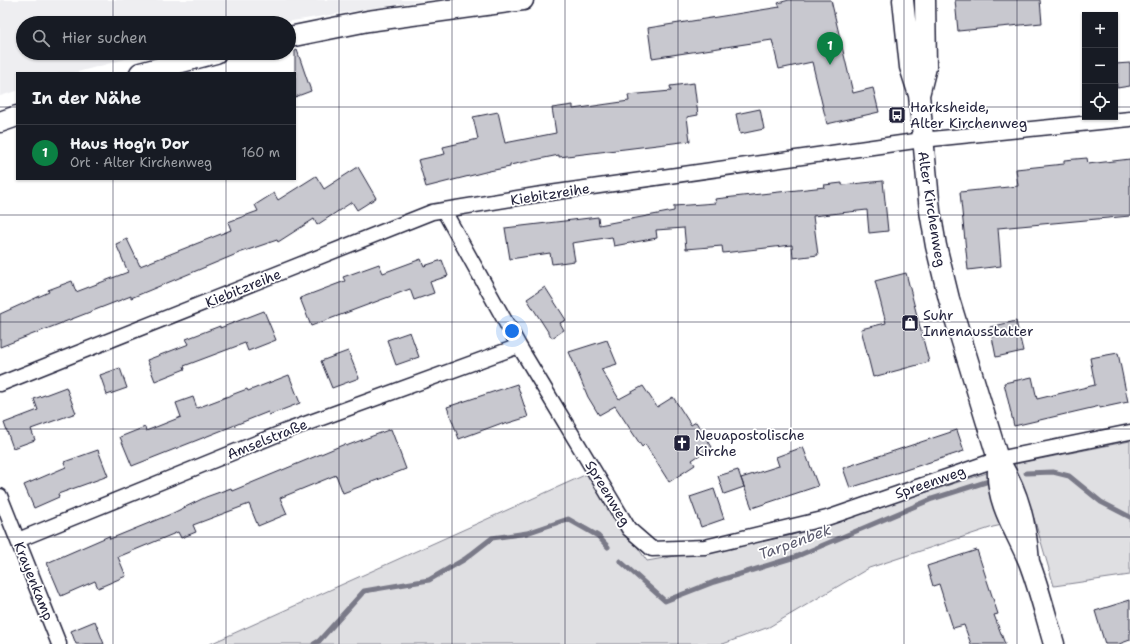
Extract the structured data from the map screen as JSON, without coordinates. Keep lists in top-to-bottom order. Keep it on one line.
{"streets":{"main road":["Alter Kirchenweg"],"street":["Kiebitzreihe","Amselstraße","Spreenweg","Krayenkamp"]},"crossings":[["Kiebitzreihe","Alter Kirchenweg"],["Kiebitzreihe","Spreenweg"],["Alter Kirchenweg","Spreenweg"],["Amselstraße","Spreenweg"],["Amselstraße","Krayenkamp"]],"water":["Tarpenbek"],"places":{"bus stop":["Harksheide, Alter Kirchenweg"],"shop":["Suhr Innenausstatter"],"church":["Neuapostolische Kirche"]},"page":{"map_buttons":["+","−"],"search":"Hier suchen","pins":"1","heading":"In der Nähe","list":[{"mark":"1","name":"Haus Hog'n Dor","note":"Ort · Alter Kirchenweg","value":"160 m"}]}}
